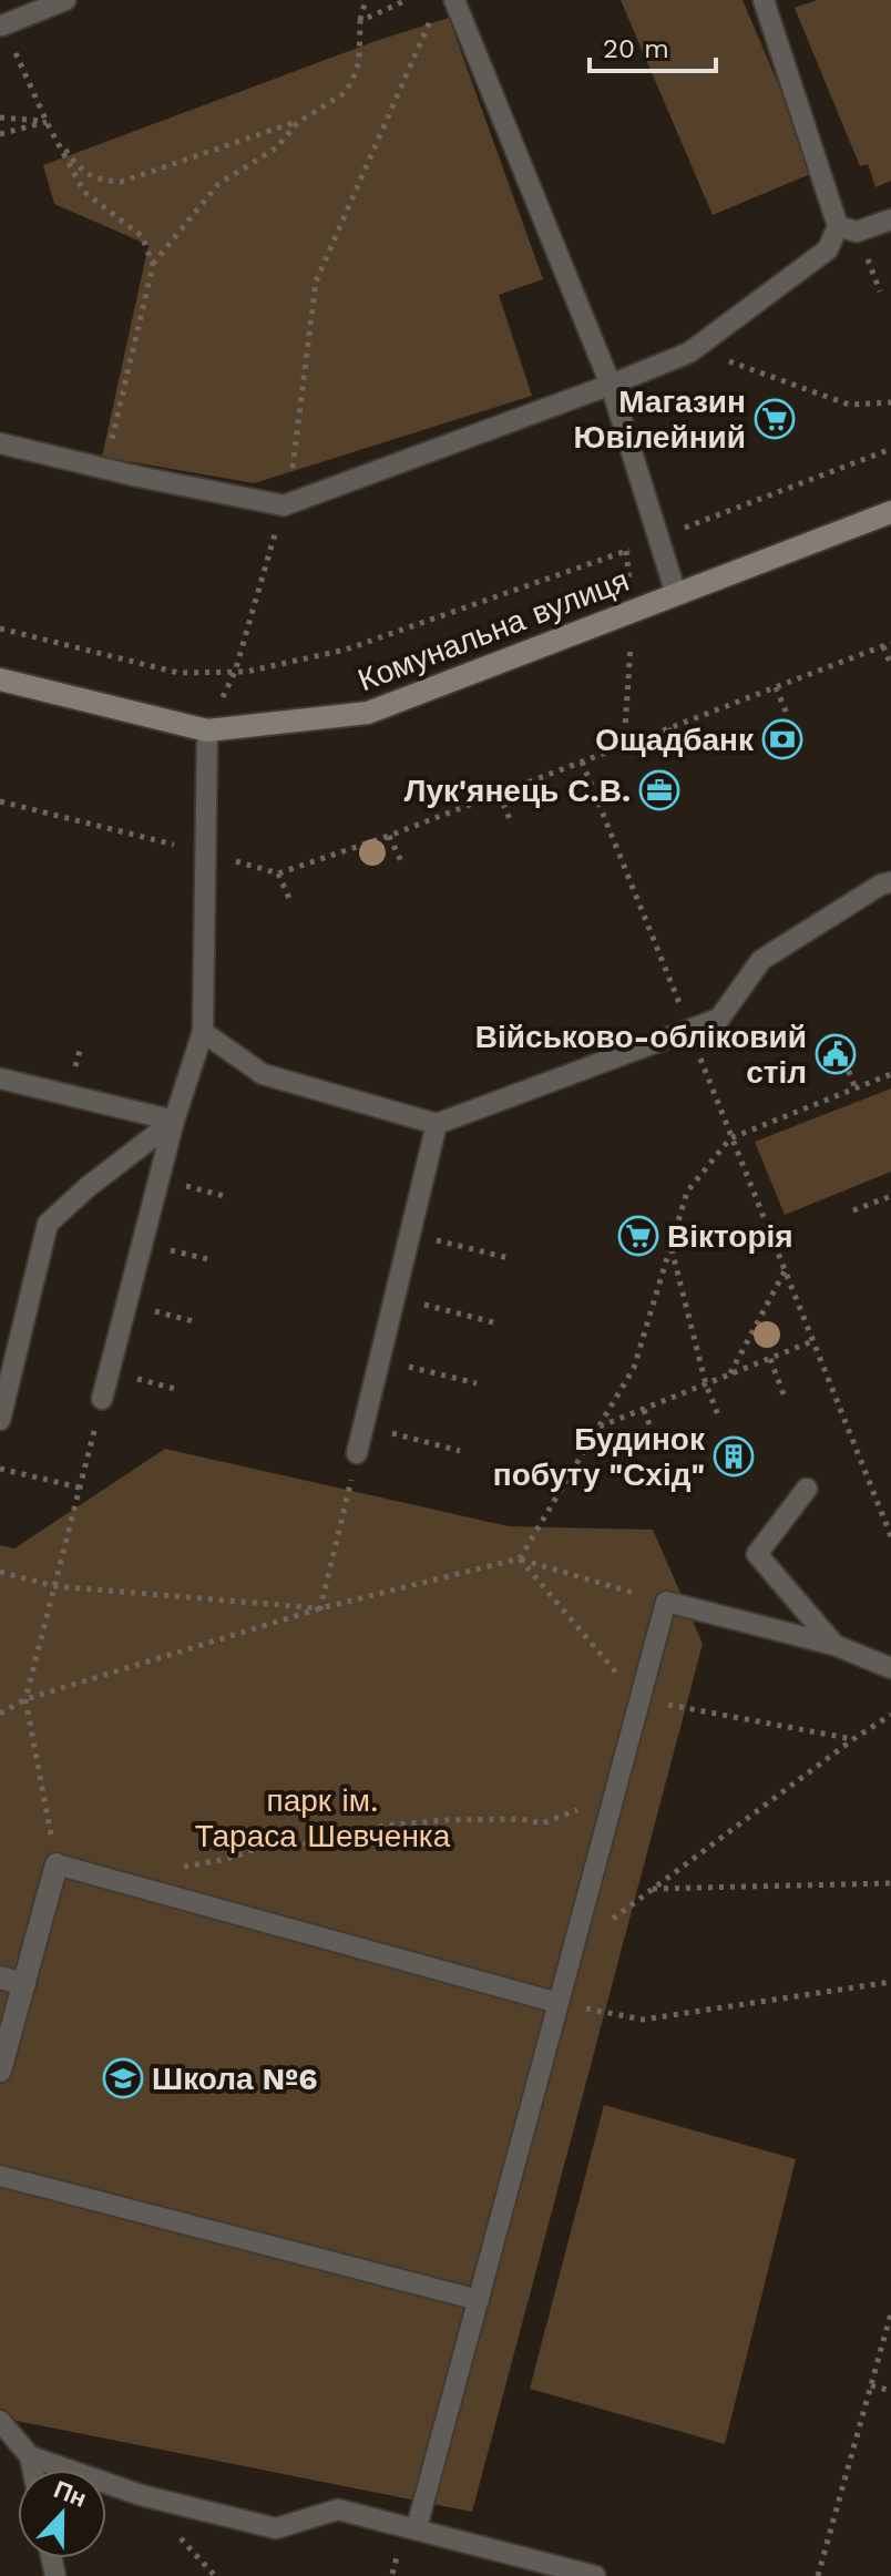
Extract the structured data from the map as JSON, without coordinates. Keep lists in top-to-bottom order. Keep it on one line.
{"streets":{"main road":["Комунальна вулиця"]},"parks":["парк ім. Тараса Шевченка"],"places":{"supermarket":["Магазин Ювілейний","Вікторія"],"bank":["Ощадбанк"],"office":["Лук'янець С.В."],"public building":["Військово-обліковий стіл"],"building":["Будинок побуту \"Схід\""],"school or university":["Школа №6"]},"scale_bar":"20 m","north":"top"}
